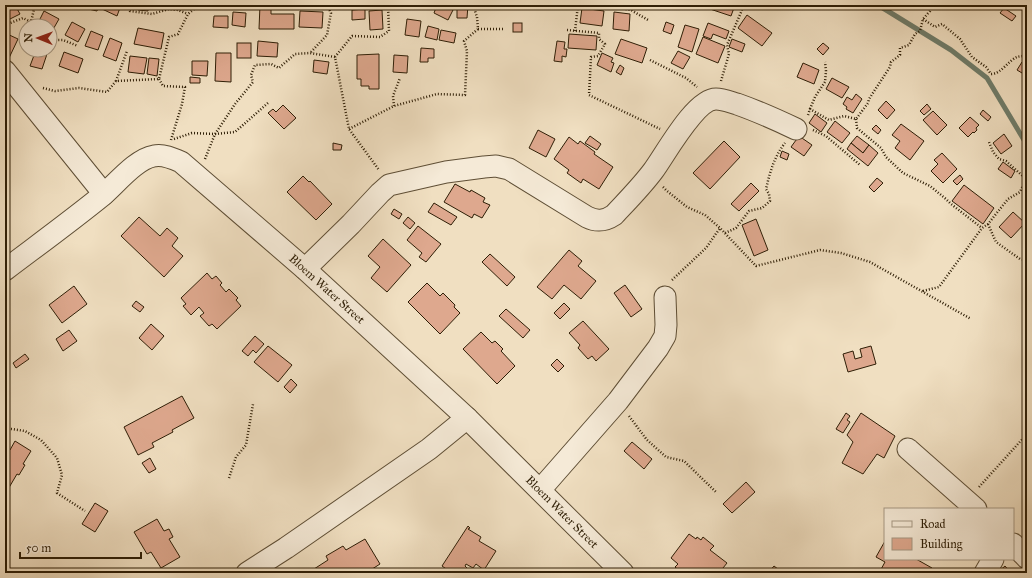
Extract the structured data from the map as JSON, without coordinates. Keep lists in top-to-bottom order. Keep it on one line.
{"streets":{"street":["Bloem Water Street"]},"legend":["Road","Building"],"scale_bar":"50 m","north":"left"}
